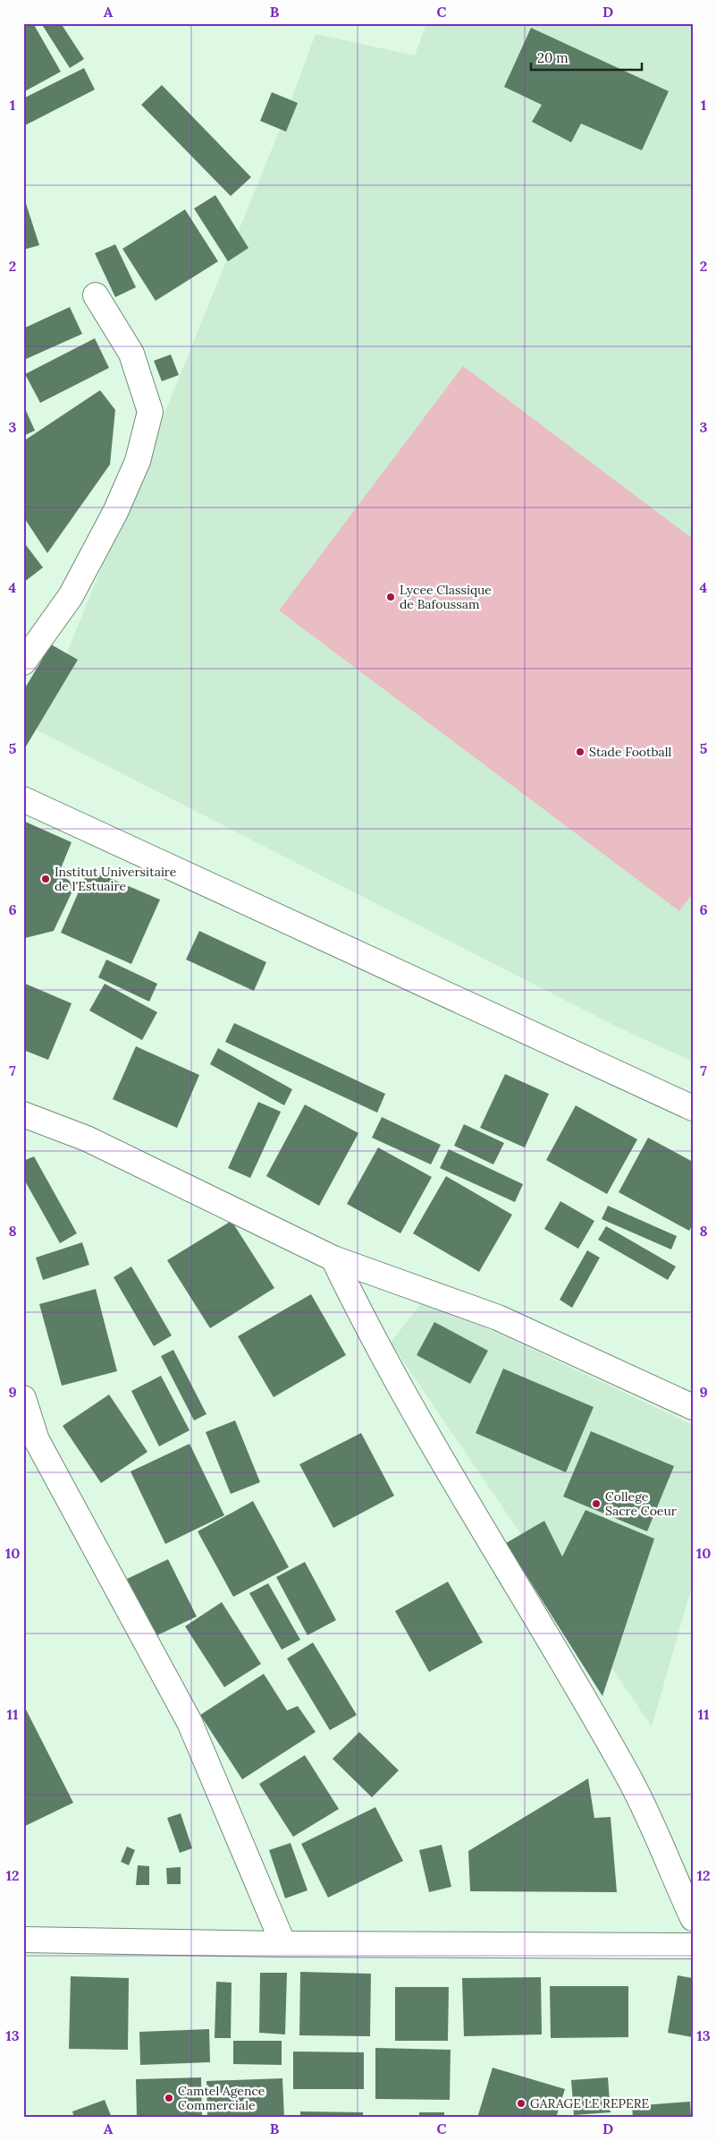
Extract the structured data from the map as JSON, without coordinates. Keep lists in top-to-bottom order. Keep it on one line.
{"places":["Lycee Classique de Bafoussam","Stade Football","Institut Universitaire de l'Estuaire","College Sacre Coeur","Camtel Agence Commerciale","GARAGE LE REPERE"],"scale_bar":"20 m","grid":{"columns":["A","B","C","D"],"rows":["1","2","3","4","5","6","7","8","9","10","11","12","13"]}}
